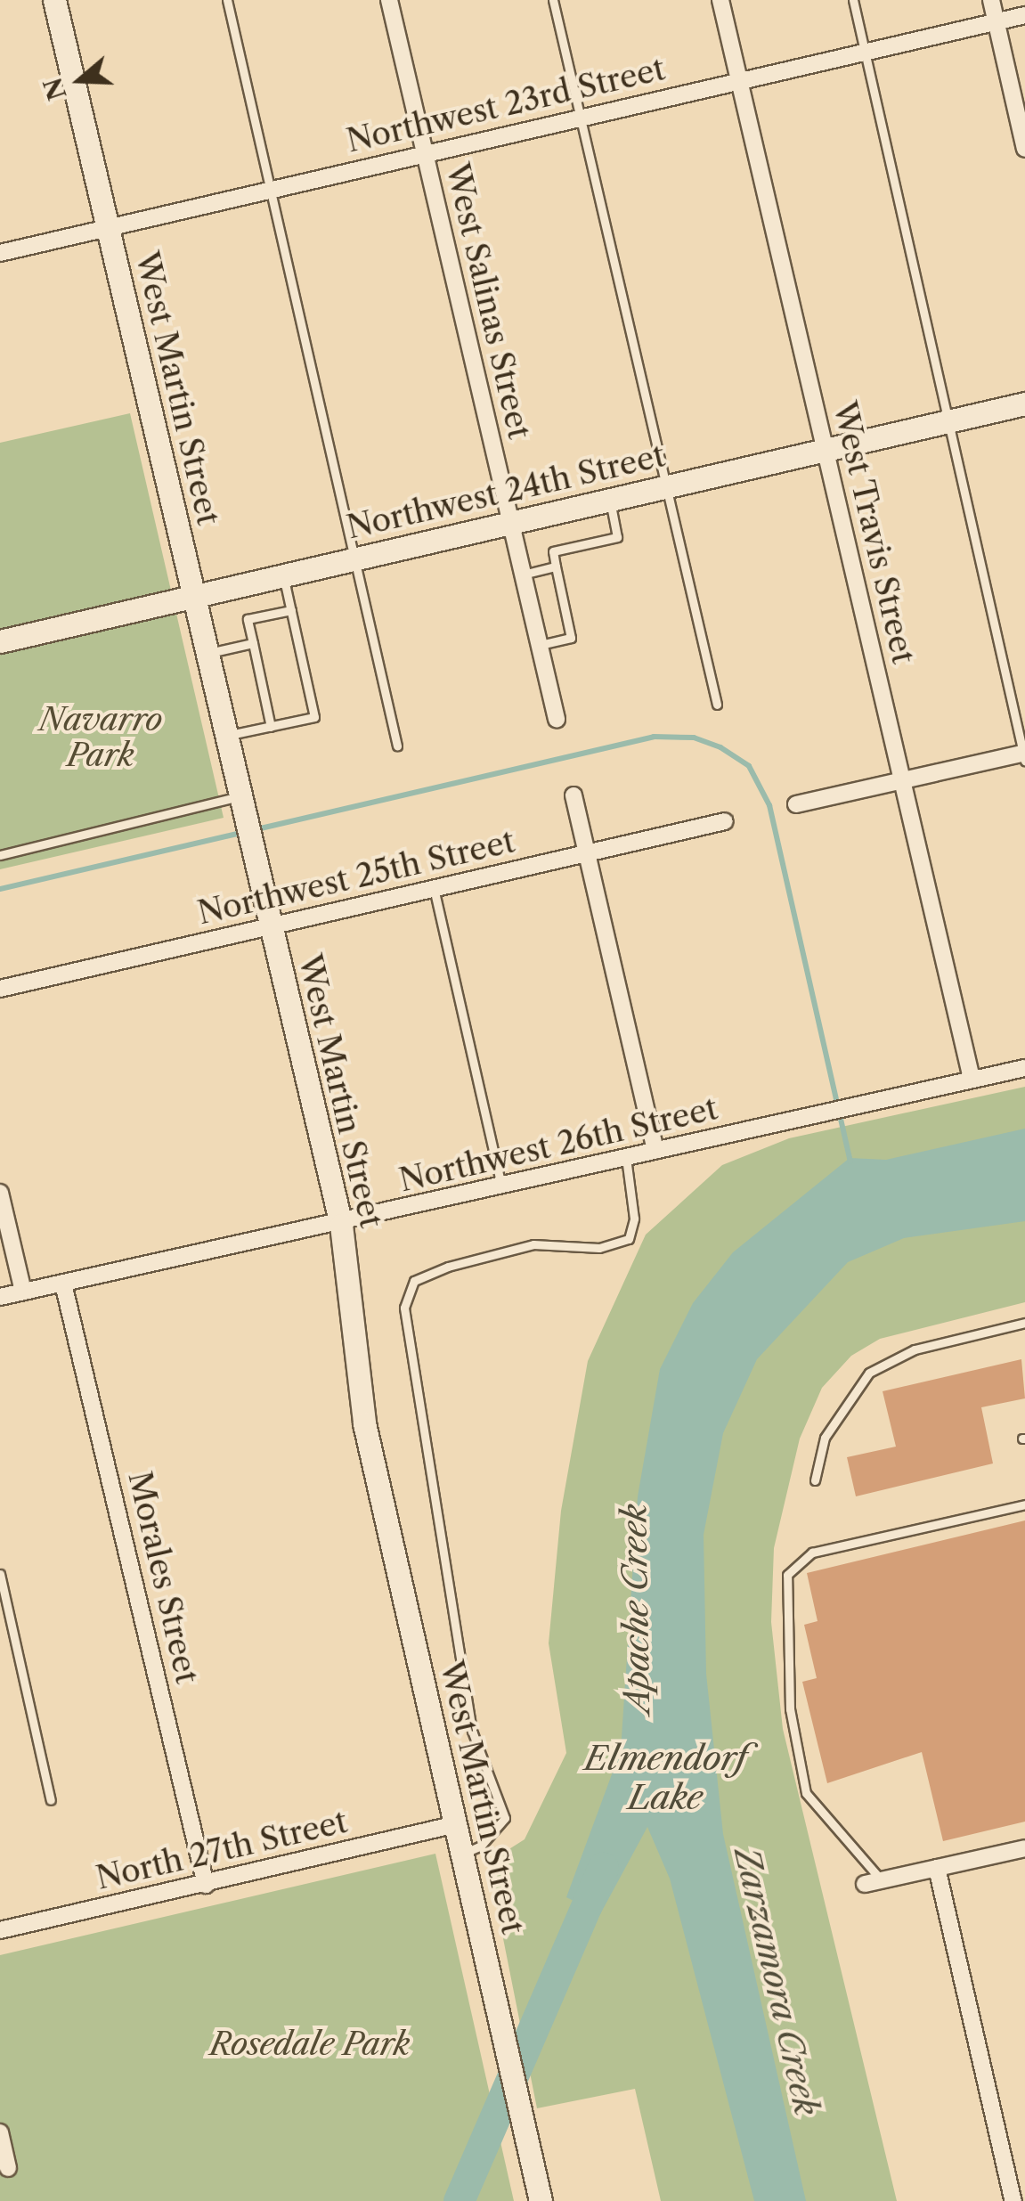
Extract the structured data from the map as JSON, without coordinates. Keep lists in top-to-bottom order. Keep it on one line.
{"streets":{"main road":["West Martin Street","Northwest 24th Street"],"street":["Northwest 23rd Street","West Salinas Street","West Travis Street","Northwest 25th Street","Northwest 26th Street","Morales Street","North 27th Street"]},"crossings":[["Northwest 23rd Street","West Salinas Street"],["Northwest 23rd Street","West Martin Street"],["Northwest 23rd Street","West Travis Street"],["West Salinas Street","Northwest 24th Street"],["West Martin Street","Northwest 24th Street"],["West Martin Street","Northwest 25th Street"],["West Martin Street","Northwest 26th Street"],["West Martin Street","North 27th Street"],["Northwest 24th Street","West Travis Street"],["West Travis Street","Northwest 26th Street"],["Northwest 26th Street","Morales Street"],["Morales Street","North 27th Street"]],"water":["Apache Creek","Elmendorf Lake","Zarzamora Creek"],"parks":["Navarro Park","Rosedale Park"],"north":"left"}
